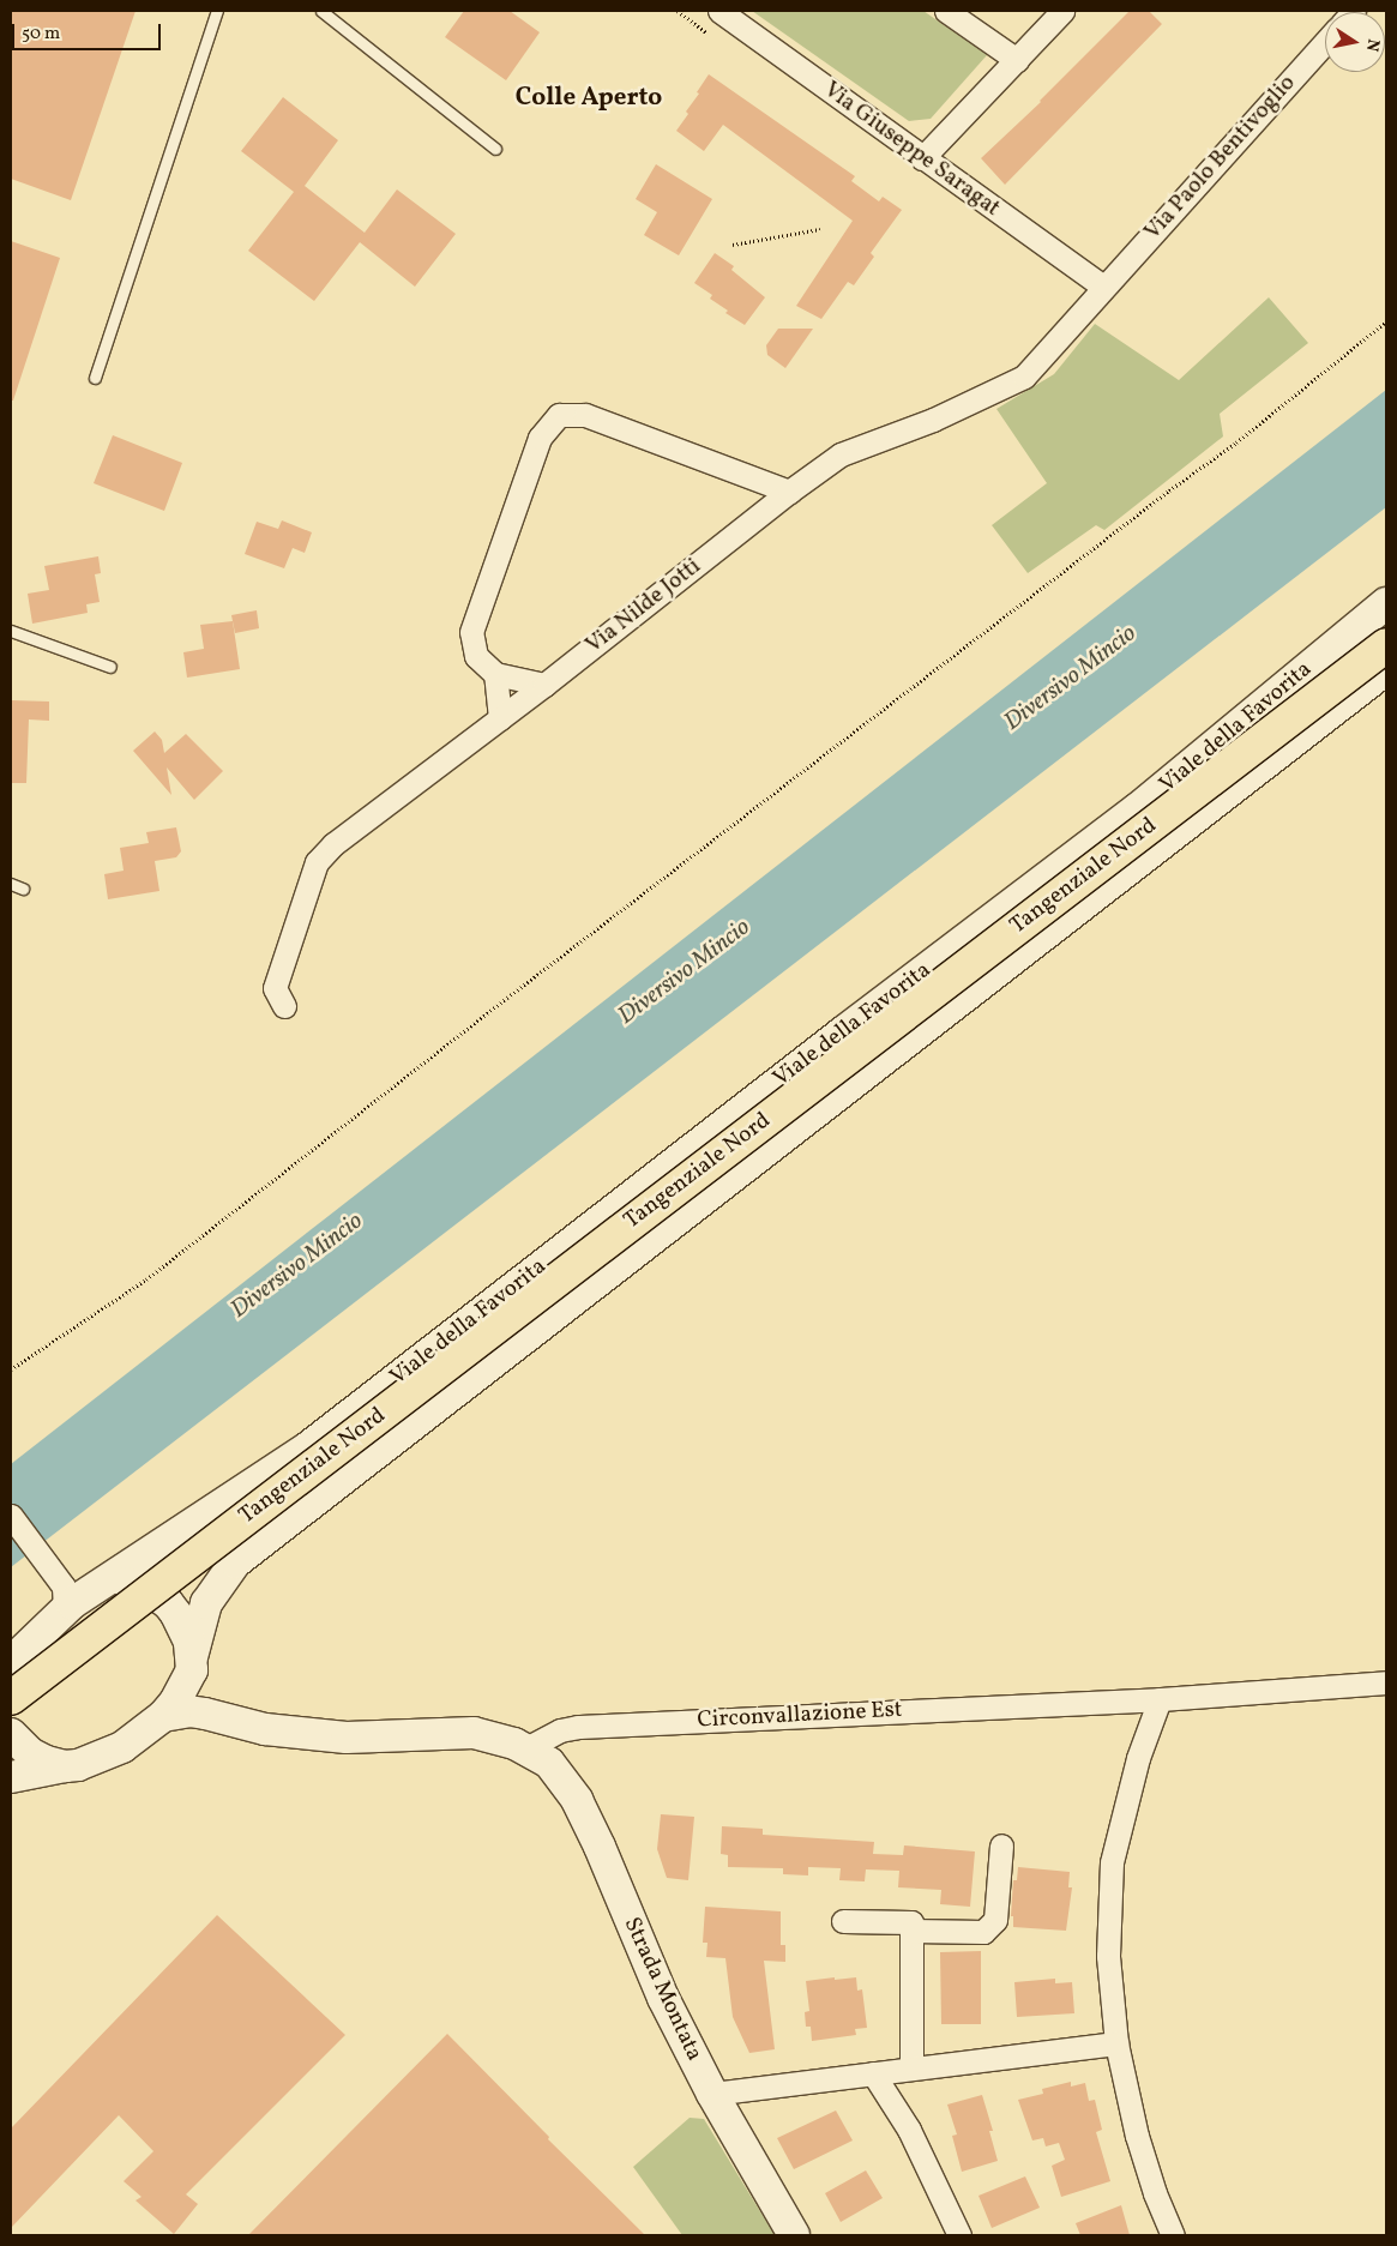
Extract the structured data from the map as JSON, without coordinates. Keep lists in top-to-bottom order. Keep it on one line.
{"streets":{"highway":["Tangenziale Nord"],"main road":["Viale della Favorita","Strada Montata"],"street":["Via Giuseppe Saragat","Via Paolo Bentivoglio","Via Nilde Jotti","Circonvallazione Est"]},"crossings":[["Via Giuseppe Saragat","Via Paolo Bentivoglio"],["Via Giuseppe Saragat","Via Nilde Jotti"],["Via Paolo Bentivoglio","Via Nilde Jotti"],["Circonvallazione Est","Strada Montata"]],"districts":["Colle Aperto"],"water":["Diversivo Mincio"],"scale_bar":"50 m","north":"right"}
